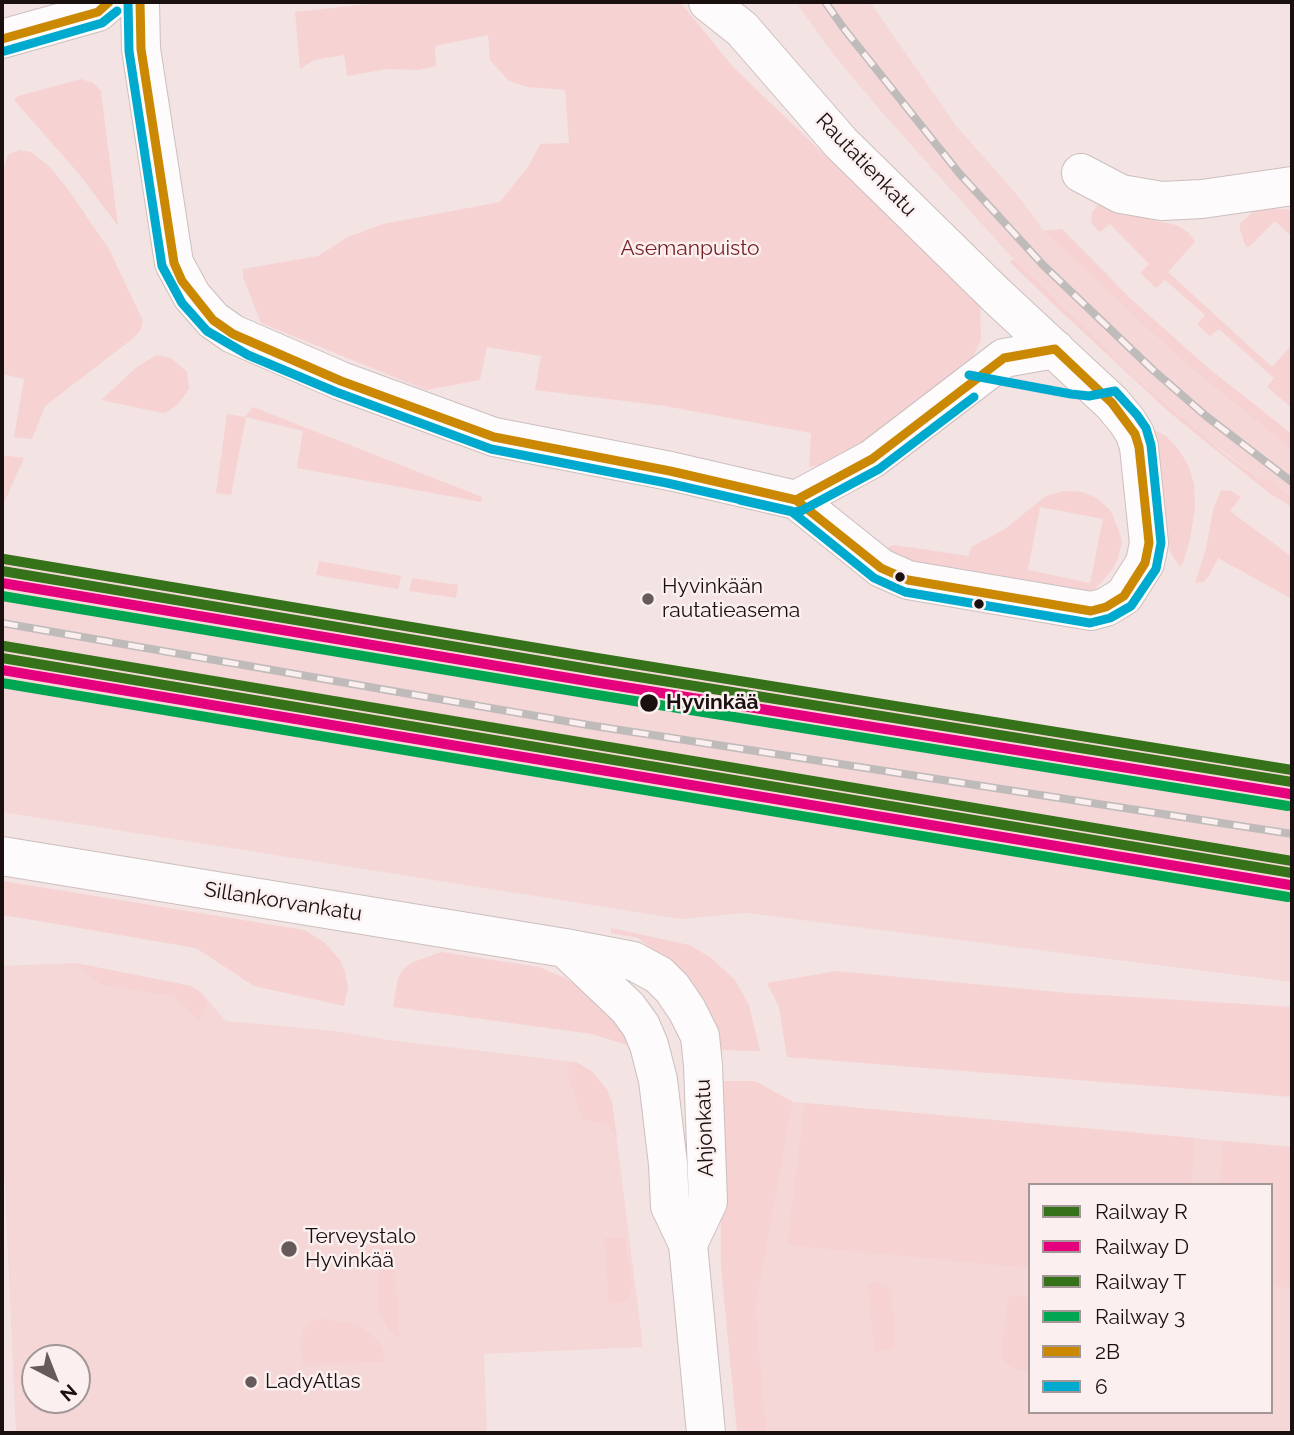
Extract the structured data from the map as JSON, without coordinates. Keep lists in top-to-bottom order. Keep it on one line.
{"streets":{"street":["Rautatienkatu","Sillankorvankatu","Ahjonkatu"]},"crossings":[["Sillankorvankatu","Ahjonkatu"]],"parks":["Asemanpuisto"],"places":["Hyvinkään rautatieasema","Hyvinkää","Terveystalo Hyvinkää","LadyAtlas"],"lines":["transit line 2B","transit line 6","rail line T","rail line R","rail line D","rail line 3"],"legend":["Railway R","Railway D","Railway T","Railway 3","2B","6"],"north":"bottom right"}
